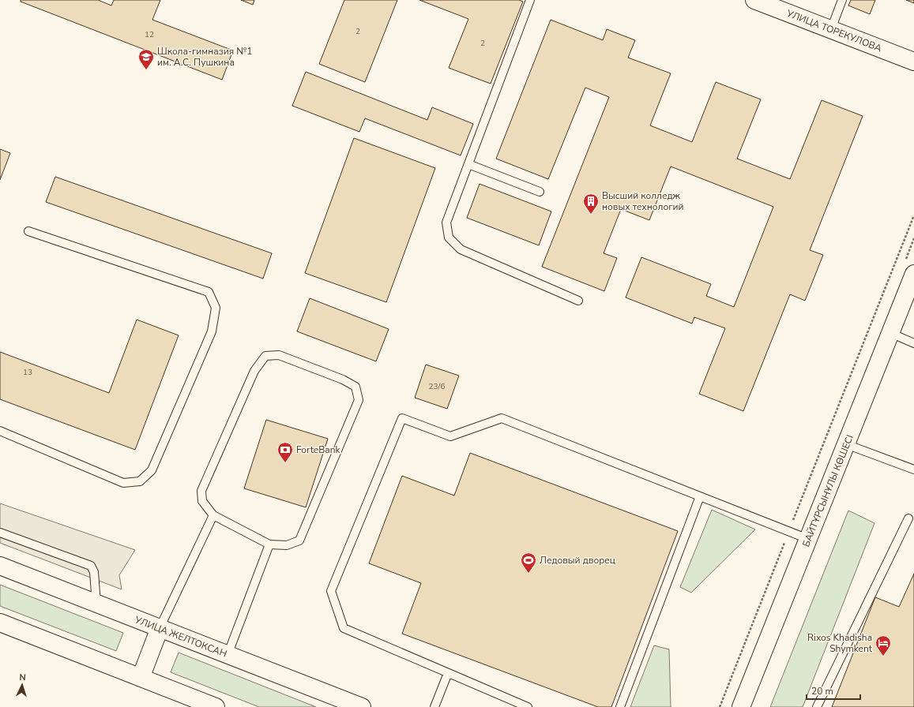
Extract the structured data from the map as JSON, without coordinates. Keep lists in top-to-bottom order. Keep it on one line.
{"streets":{"main road":["УЛИЦА ТОРЕКУЛОВА","БАЙТҰРСЫНҰЛЫ КӨШЕСІ","УЛИЦА ЖЕЛТОКСАН"]},"places":{"school or university":["Школа-гимназия №1 им. А.С. Пушкина"],"building":["Высший колледж новых технологий"],"bank":["ForteBank"],"sports":["Ледовый дворец"],"hotel":["Rixos Khadisha Shymkent"]},"house_numbers":["2","12","2","13","23/6"],"scale_bar":"20 m","north":"top"}
